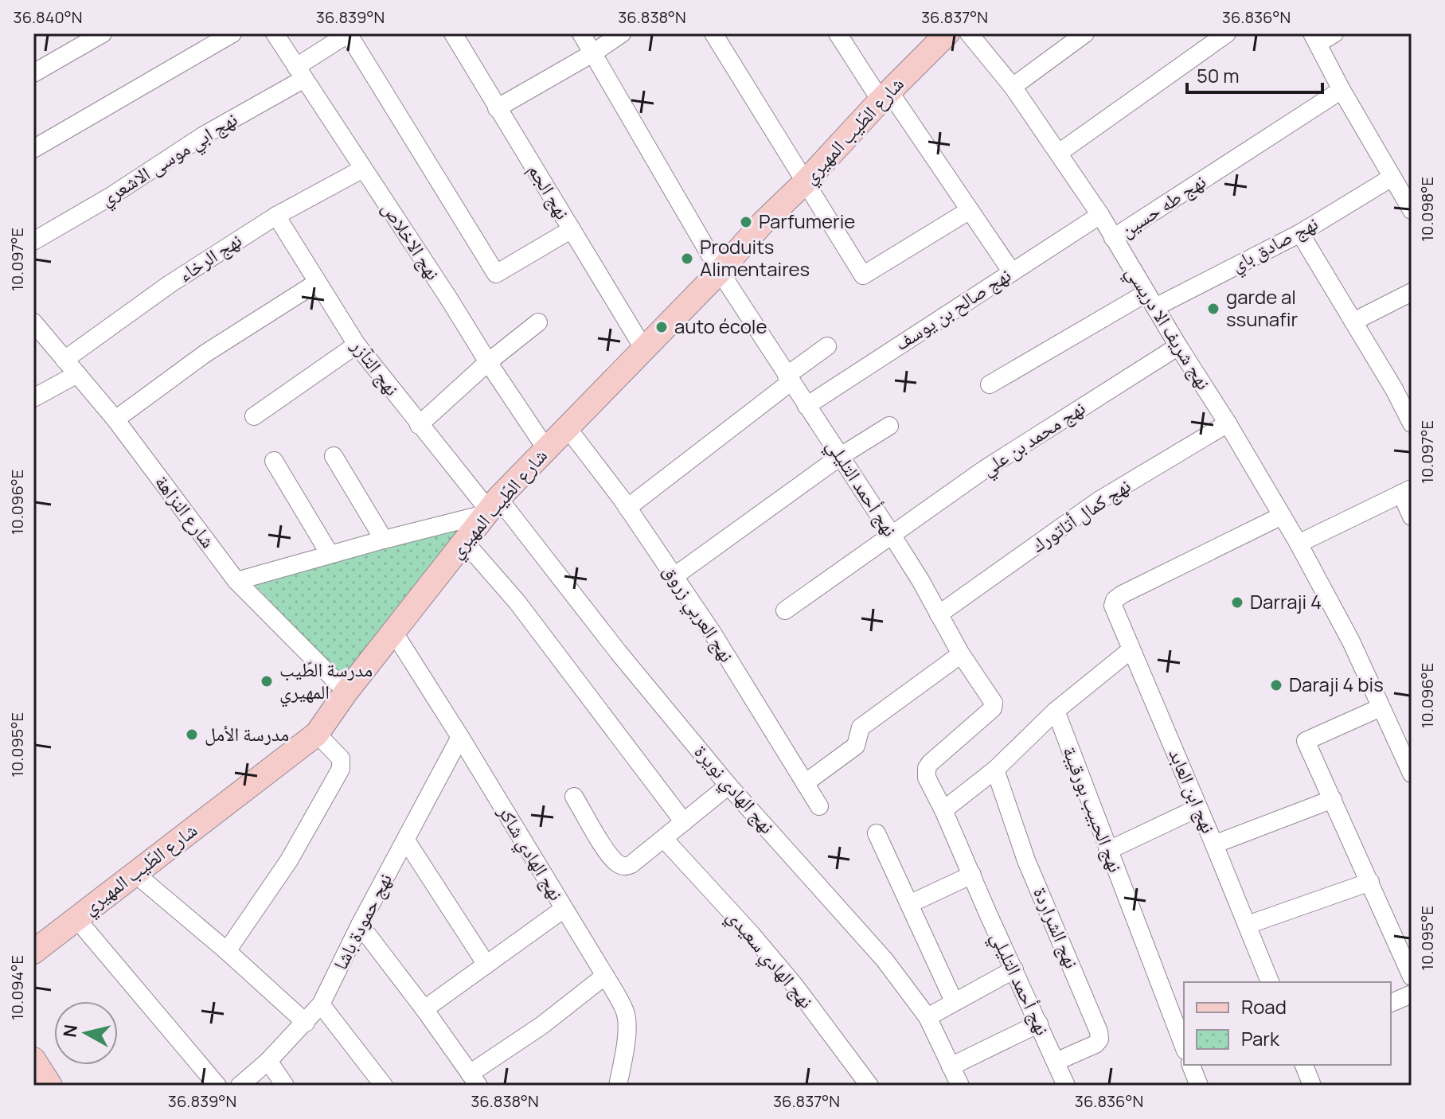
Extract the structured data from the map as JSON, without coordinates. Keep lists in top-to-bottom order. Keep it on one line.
{"streets":{"street":["شارع الطّيب المهيري","نهج ابي موسى الاشعري","نهج الجم","نهج طه حسين","نهج الاخلاص","نهج صادق باي","نهج الرخاء","نهج صالح بن يوسف","نهج شريف الا دريسي","نهج التآزر","نهج محمد بن علي","نهج أحمد التليلي","شارع النزاهة","نهج كمال أتاتورك","نهج العربي زروق","نهج الهادي نويرة","نهج ابن العابد","نهج الحبيب بورقيبة","نهج الهادي شاكر","نهج حمودة باشا","نهج الشراردة","نهج الهادي سعيدي"]},"crossings":[["شارع الطّيب المهيري","نهج الجم"],["شارع الطّيب المهيري","نهج الاخلاص"],["شارع الطّيب المهيري","نهج التآزر"],["شارع الطّيب المهيري","نهج أحمد التليلي"],["شارع الطّيب المهيري","شارع النزاهة"],["شارع الطّيب المهيري","نهج العربي زروق"],["شارع الطّيب المهيري","نهج الهادي نويرة"],["شارع الطّيب المهيري","نهج الهادي شاكر"],["نهج ابي موسى الاشعري","نهج الاخلاص"],["نهج طه حسين","نهج شريف الا دريسي"],["نهج الاخلاص","نهج الرخاء"],["نهج صادق باي","نهج شريف الا دريسي"],["نهج الرخاء","نهج التآزر"],["نهج الرخاء","شارع النزاهة"],["نهج صالح بن يوسف","نهج شريف الا دريسي"],["نهج صالح بن يوسف","نهج أحمد التليلي"],["نهج شريف الا دريسي","نهج محمد بن علي"],["نهج شريف الا دريسي","نهج كمال أتاتورك"],["نهج شريف الا دريسي","نهج ابن العابد"],["نهج التآزر","نهج الهادي نويرة"],["نهج محمد بن علي","نهج أحمد التليلي"],["نهج أحمد التليلي","نهج كمال أتاتورك"],["نهج أحمد التليلي","نهج الشراردة"],["نهج الهادي شاكر","نهج حمودة باشا"]],"places":["Parfumerie","Produits Alimentaires","garde al ssunafir","auto école","Darraji 4","مدرسة الطّيب المهيري","Daraji 4 bis","مدرسة الأمل"],"legend":["Road","Park"],"scale_bar":"50 m","north":"left","coordinates":["36.840°N","36.839°N","36.838°N","36.837°N","36.836°N","10.098°E","10.097°E","10.096°E","10.095°E","10.094°E"]}
